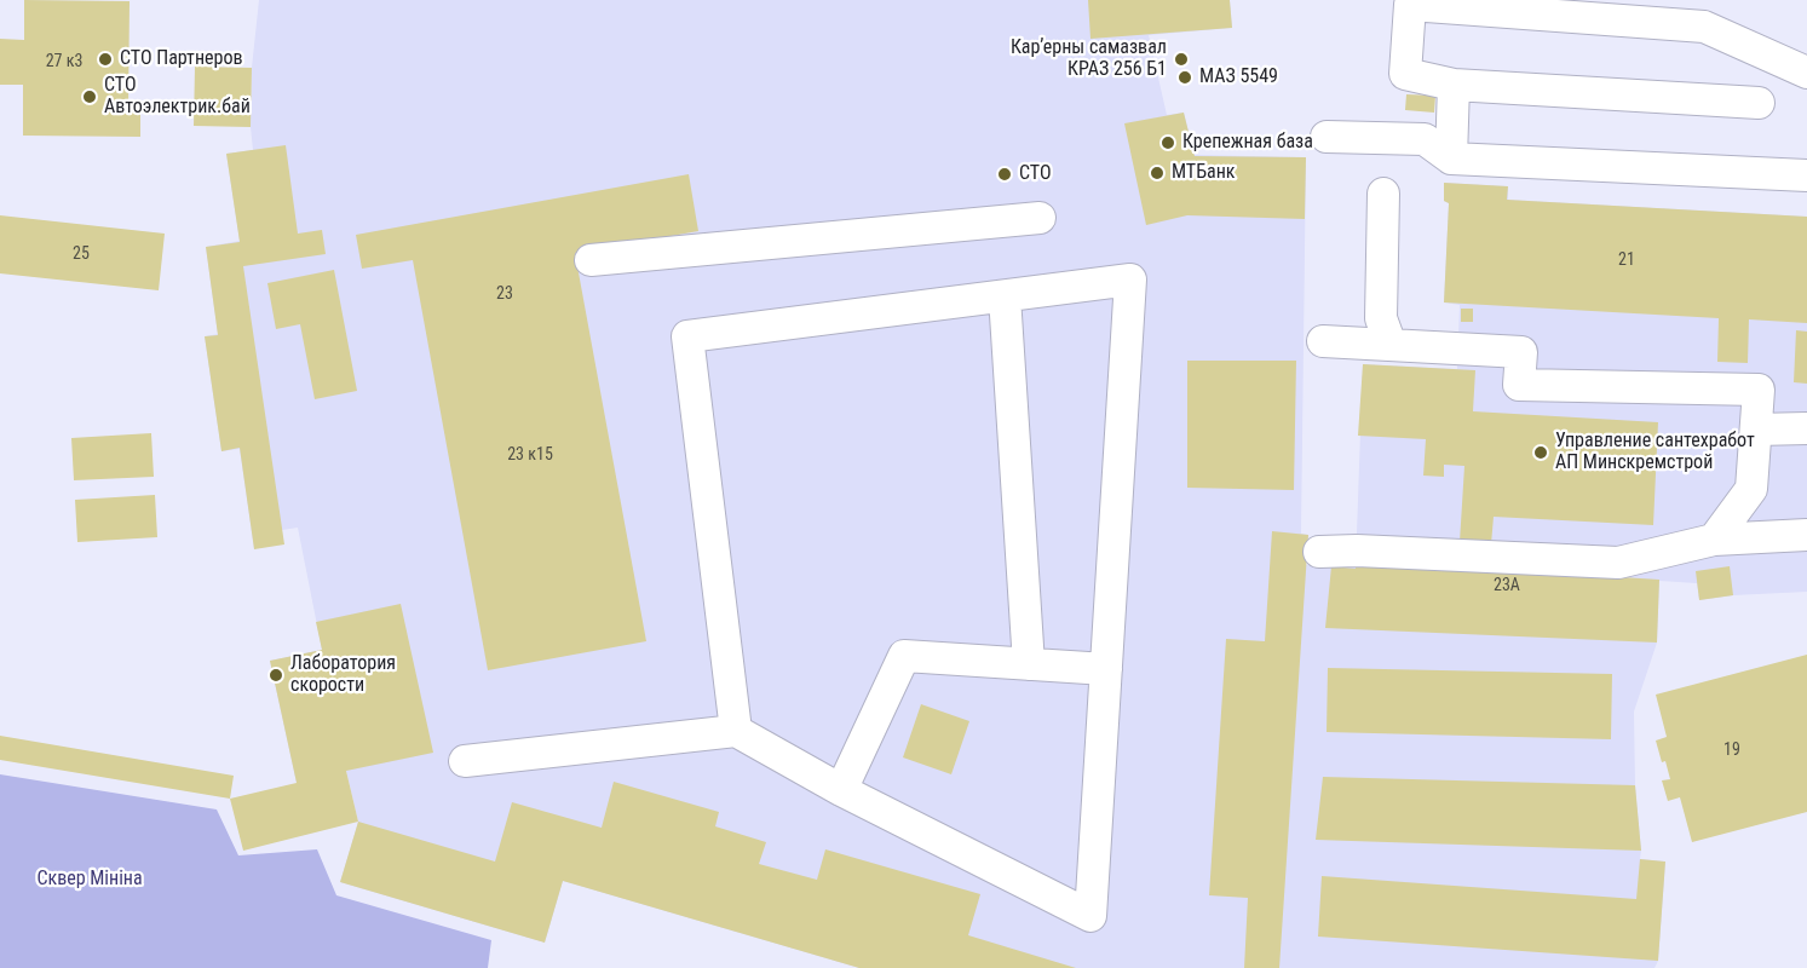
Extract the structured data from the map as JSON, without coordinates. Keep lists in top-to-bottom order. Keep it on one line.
{"parks":["Сквер Мініна"],"places":["СТО Партнеров","Карʼерны самазвал КРАЗ 256 Б1","МАЗ 5549","СТО Автоэлектрик.бай","Крепежная база","МТБанк","СТО","Управление сантехработ АП Минскремстрой","Лаборатория скорости"],"house_numbers":["27 к3","25","21","23","23 к15","23А","19"]}
